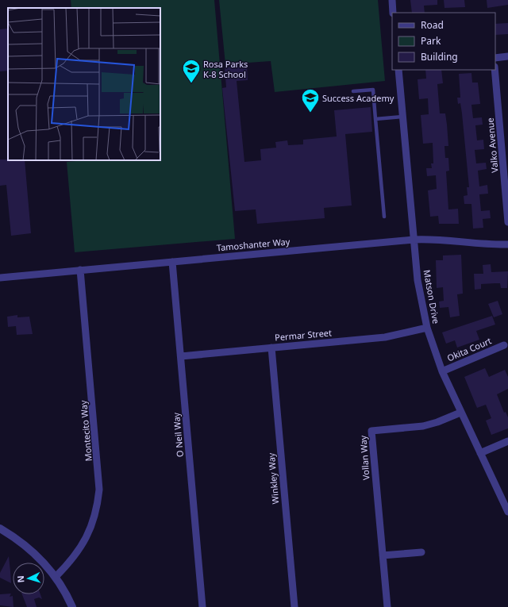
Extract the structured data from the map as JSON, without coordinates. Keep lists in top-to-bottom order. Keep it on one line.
{"streets":{"street":["Valko Avenue","Tamoshanter Way","Matson Drive","Permar Street","Okita Court","Montecito Way","O Neil Way","Vollan Way","Winkley Way"]},"crossings":[["Tamoshanter Way","Matson Drive"],["Tamoshanter Way","Montecito Way"],["Tamoshanter Way","O Neil Way"],["Matson Drive","Permar Street"],["Matson Drive","Okita Court"],["Matson Drive","Vollan Way"],["Permar Street","O Neil Way"],["Permar Street","Winkley Way"]],"places":{"school or university":["Rosa Parks K-8 School","Success Academy"]},"legend":["Road","Park","Building"],"north":"left"}
